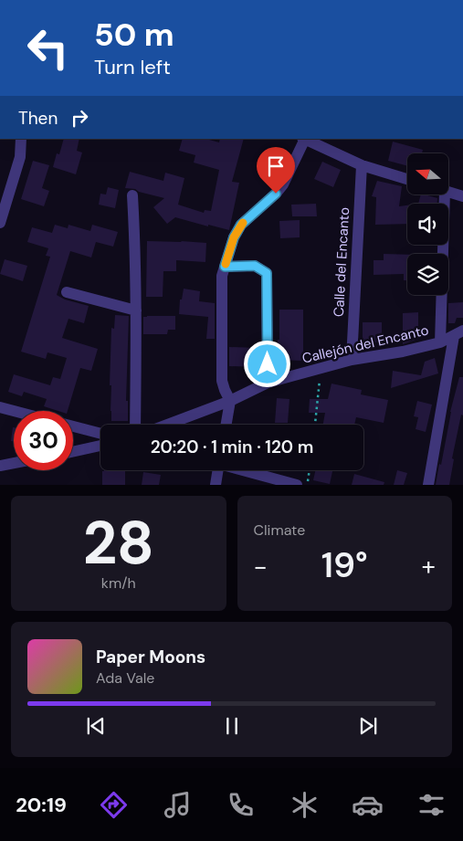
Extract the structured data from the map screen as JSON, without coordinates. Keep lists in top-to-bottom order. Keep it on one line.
{"streets":{"street":["Calle del Encanto","Callejón del Encanto"]},"crossings":[["Calle del Encanto","Callejón del Encanto"]],"north":"left","page":{"turn":["50 m","Turn left"],"then":"Then","limit":"30","trip":"20:20 · 1 min · 120 m","tile":[["28","km/h"],"Climate"],"heat":["−","19°","+"],"song":["Paper Moons","Ada Vale"],"tabs":"20:19"}}
